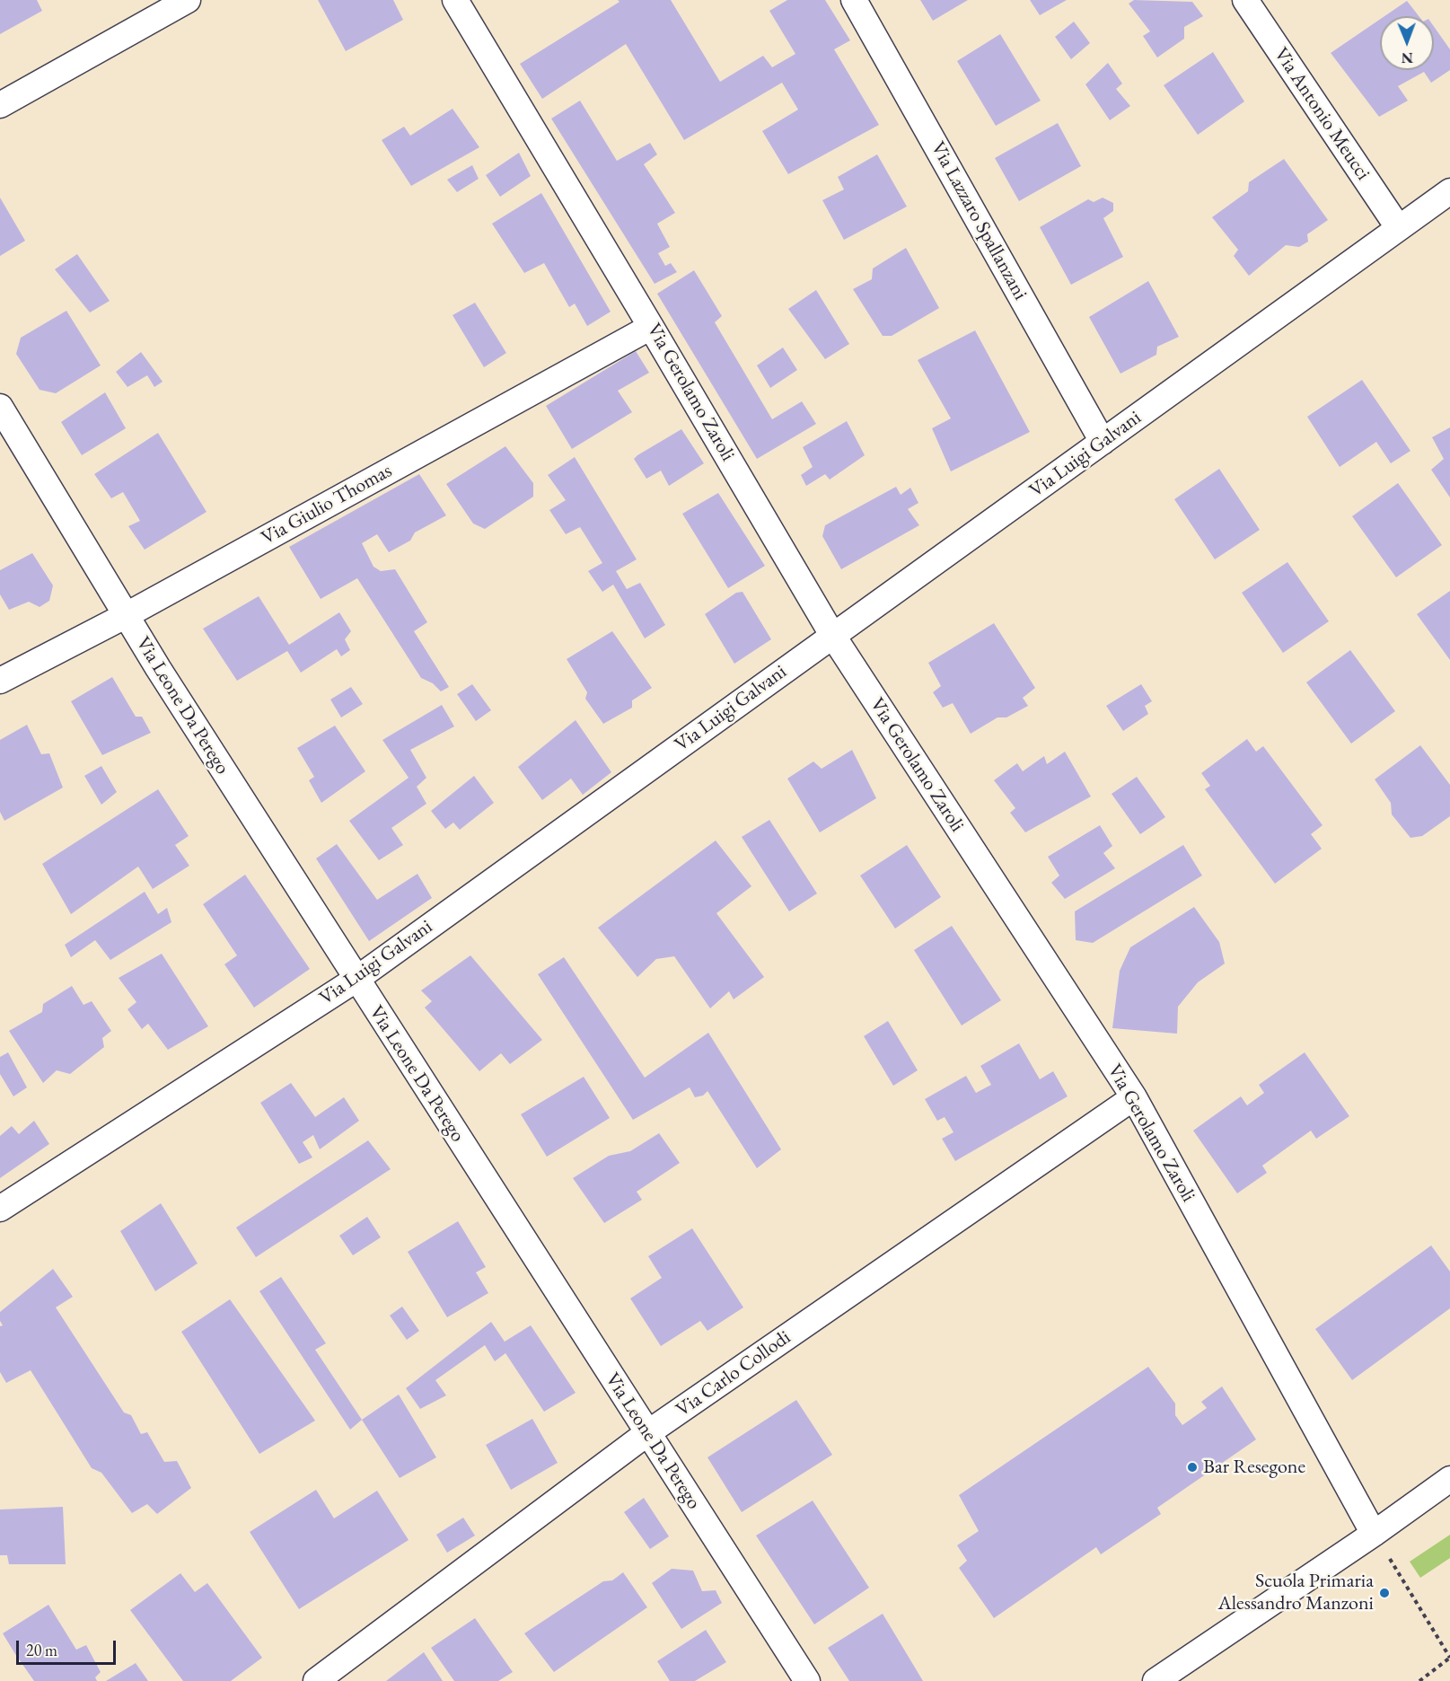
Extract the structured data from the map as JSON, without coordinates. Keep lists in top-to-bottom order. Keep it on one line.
{"streets":{"street":["Via Antonio Meucci","Via Lazzaro Spallanzani","Via Gerolamo Zaroli","Via Luigi Galvani","Via Giulio Thomas","Via Leone Da Perego","Via Carlo Collodi"]},"crossings":[["Via Antonio Meucci","Via Luigi Galvani"],["Via Lazzaro Spallanzani","Via Luigi Galvani"],["Via Gerolamo Zaroli","Via Luigi Galvani"],["Via Gerolamo Zaroli","Via Giulio Thomas"],["Via Gerolamo Zaroli","Via Carlo Collodi"],["Via Luigi Galvani","Via Leone Da Perego"],["Via Giulio Thomas","Via Leone Da Perego"],["Via Leone Da Perego","Via Carlo Collodi"]],"places":["Bar Resegone","Scuola Primaria Alessandro Manzoni"],"scale_bar":"20 m","north":"bottom"}
